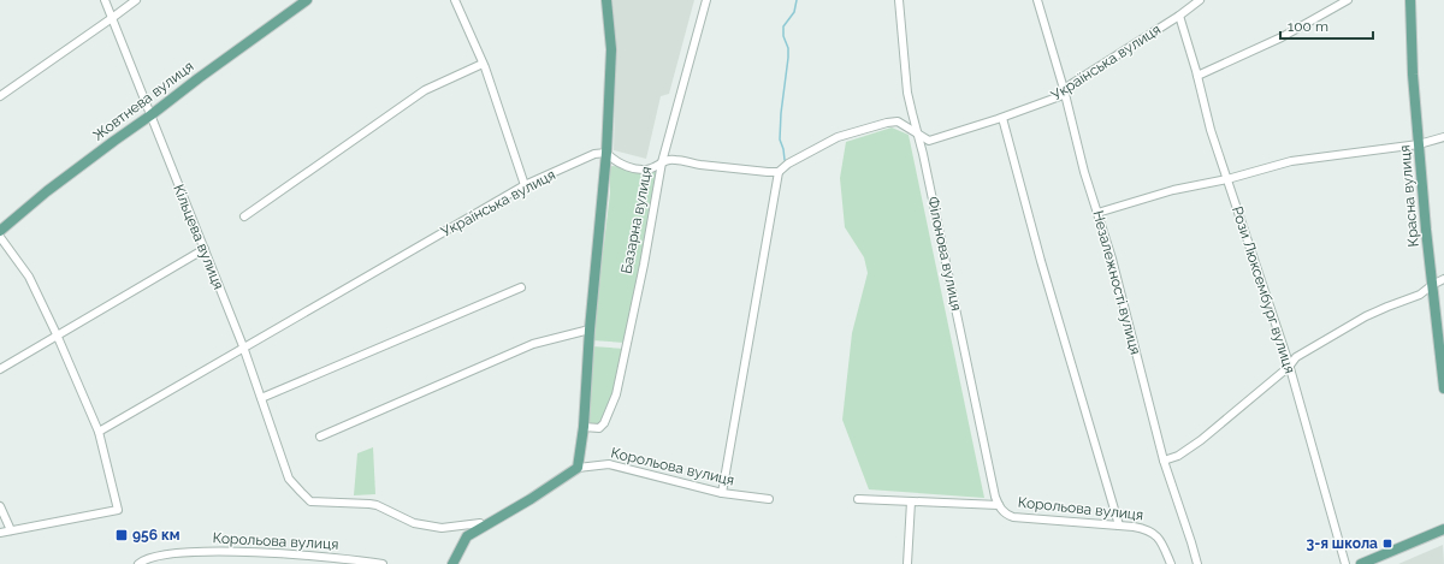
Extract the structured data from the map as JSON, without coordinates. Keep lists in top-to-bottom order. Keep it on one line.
{"streets":{"main road":["Жовтнева вулиця","Красна вулиця","Базарна вулиця","Корольова вулиця"],"street":["Українська вулиця","Кільцева вулиця","Філонова вулиця","Незалежності вулиця","Рози Люксембург вулиця"]},"crossings":[["Українська вулиця","Базарна вулиця"],["Українська вулиця","Кільцева вулиця"],["Українська вулиця","Філонова вулиця"],["Українська вулиця","Незалежності вулиця"],["Українська вулиця","Рози Люксембург вулиця"],["Жовтнева вулиця","Кільцева вулиця"],["Базарна вулиця","Корольова вулиця"],["Кільцева вулиця","Корольова вулиця"],["Філонова вулиця","Корольова вулиця"]],"places":{"transit":["956 км","3-я школа"]},"scale_bar":"100 m"}
